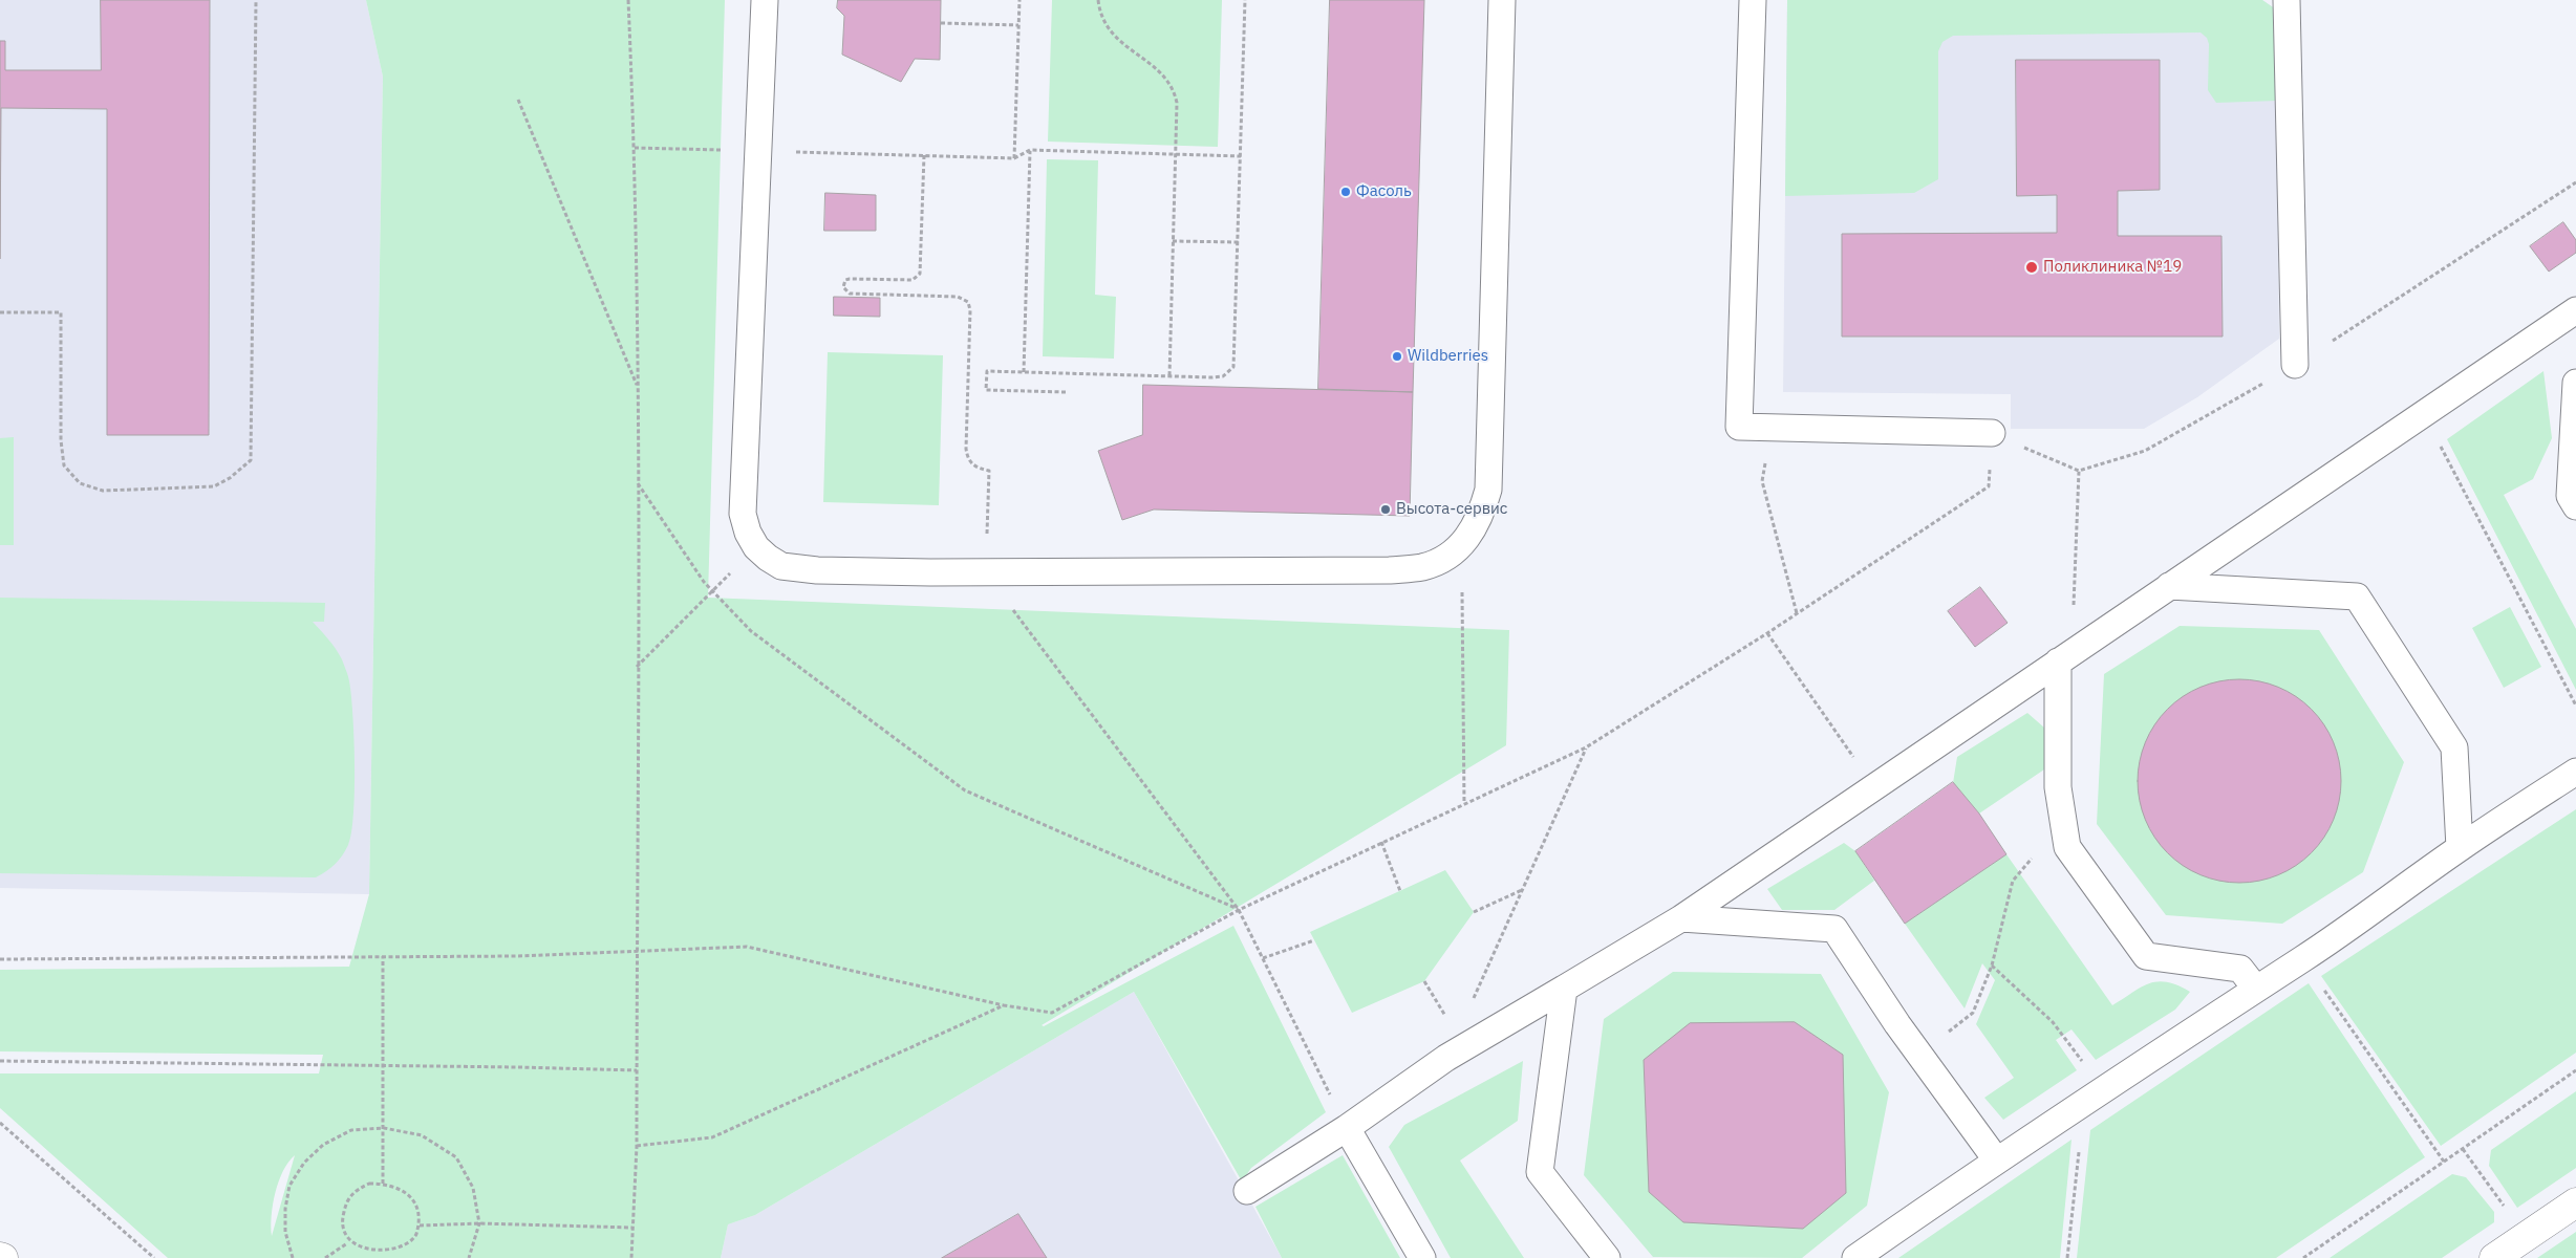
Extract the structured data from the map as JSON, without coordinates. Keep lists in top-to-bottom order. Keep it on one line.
{"places":["Фасоль","Поликлиника №19","Wildberries","Высота-сервис"]}
